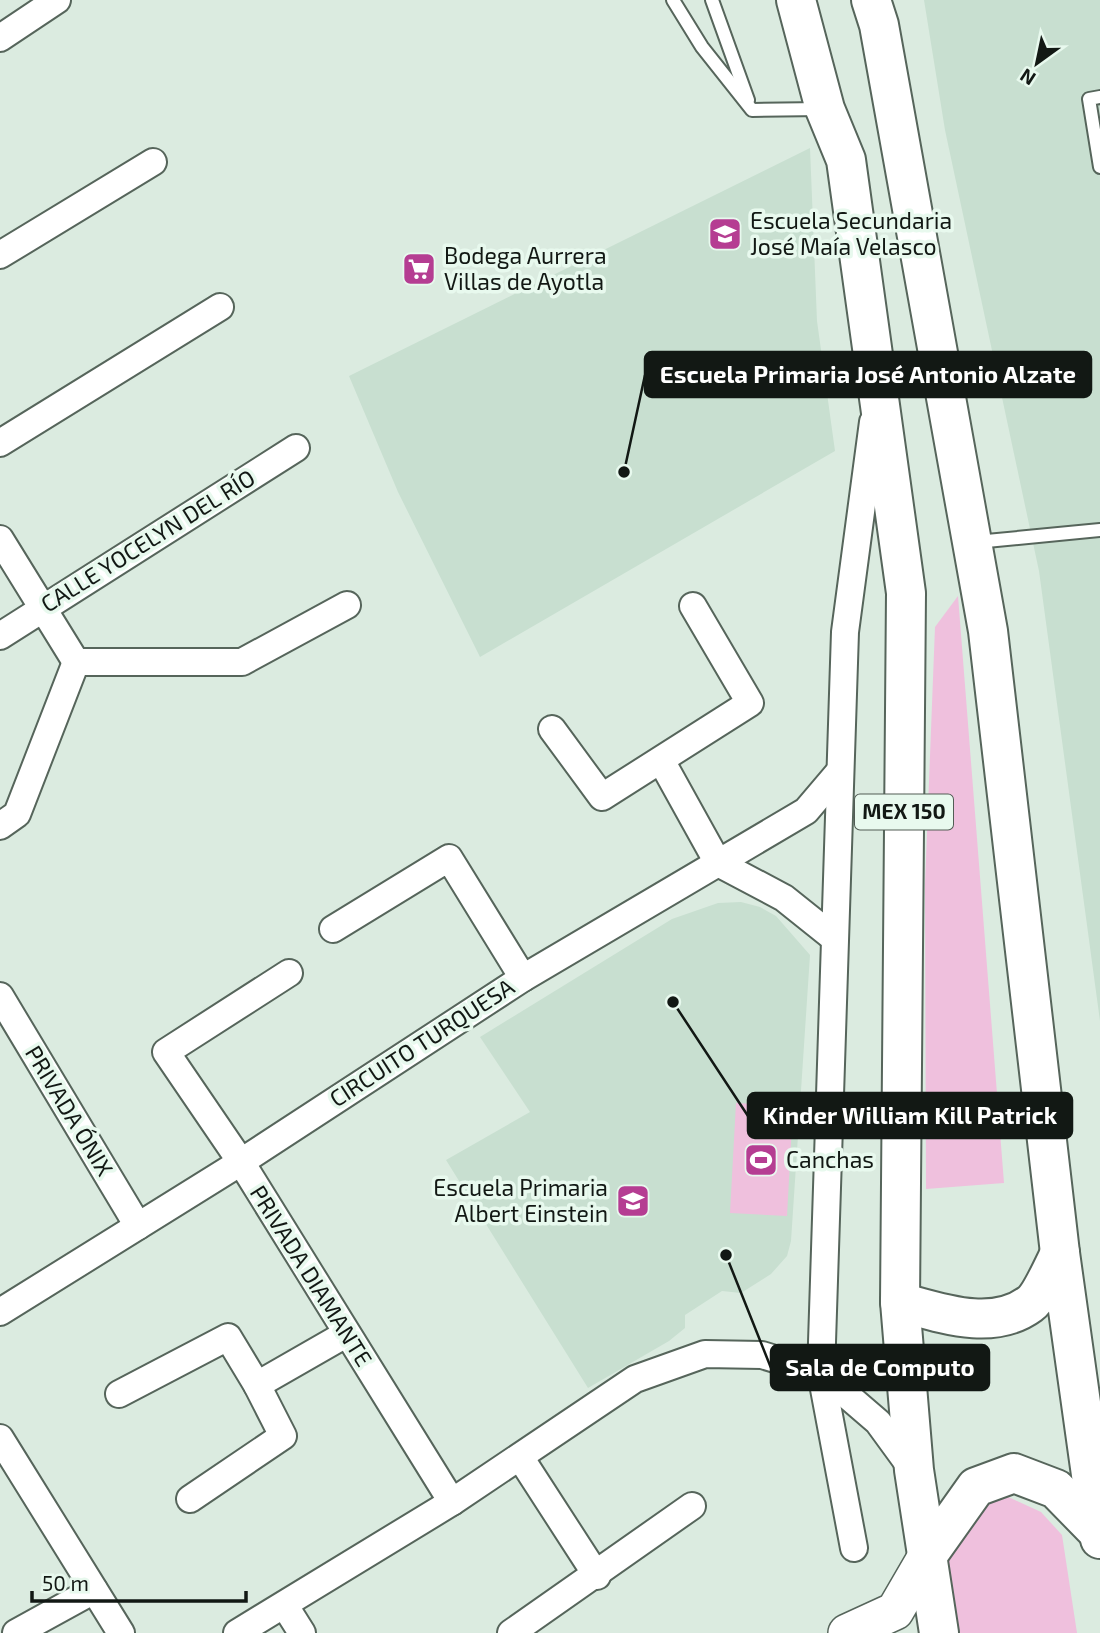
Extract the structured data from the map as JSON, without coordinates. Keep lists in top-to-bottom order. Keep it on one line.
{"streets":{"main road":["MEX 150"],"street":["CALLE YOCELYN DEL RÍO","CIRCUITO TURQUESA","PRIVADA ÓNIX","PRIVADA DIAMANTE"]},"crossings":[["CIRCUITO TURQUESA","PRIVADA ÓNIX"],["CIRCUITO TURQUESA","PRIVADA DIAMANTE"]],"places":{"school or university":["Escuela Secundaria José Maía Velasco","Escuela Primaria Albert Einstein"],"supermarket":["Bodega Aurrera Villas de Ayotla"],"other":["Escuela Primaria José Antonio Alzate","Kinder William Kill Patrick","Sala de Computo"],"sports":["Canchas"]},"scale_bar":"50 m","north":"bottom left"}
